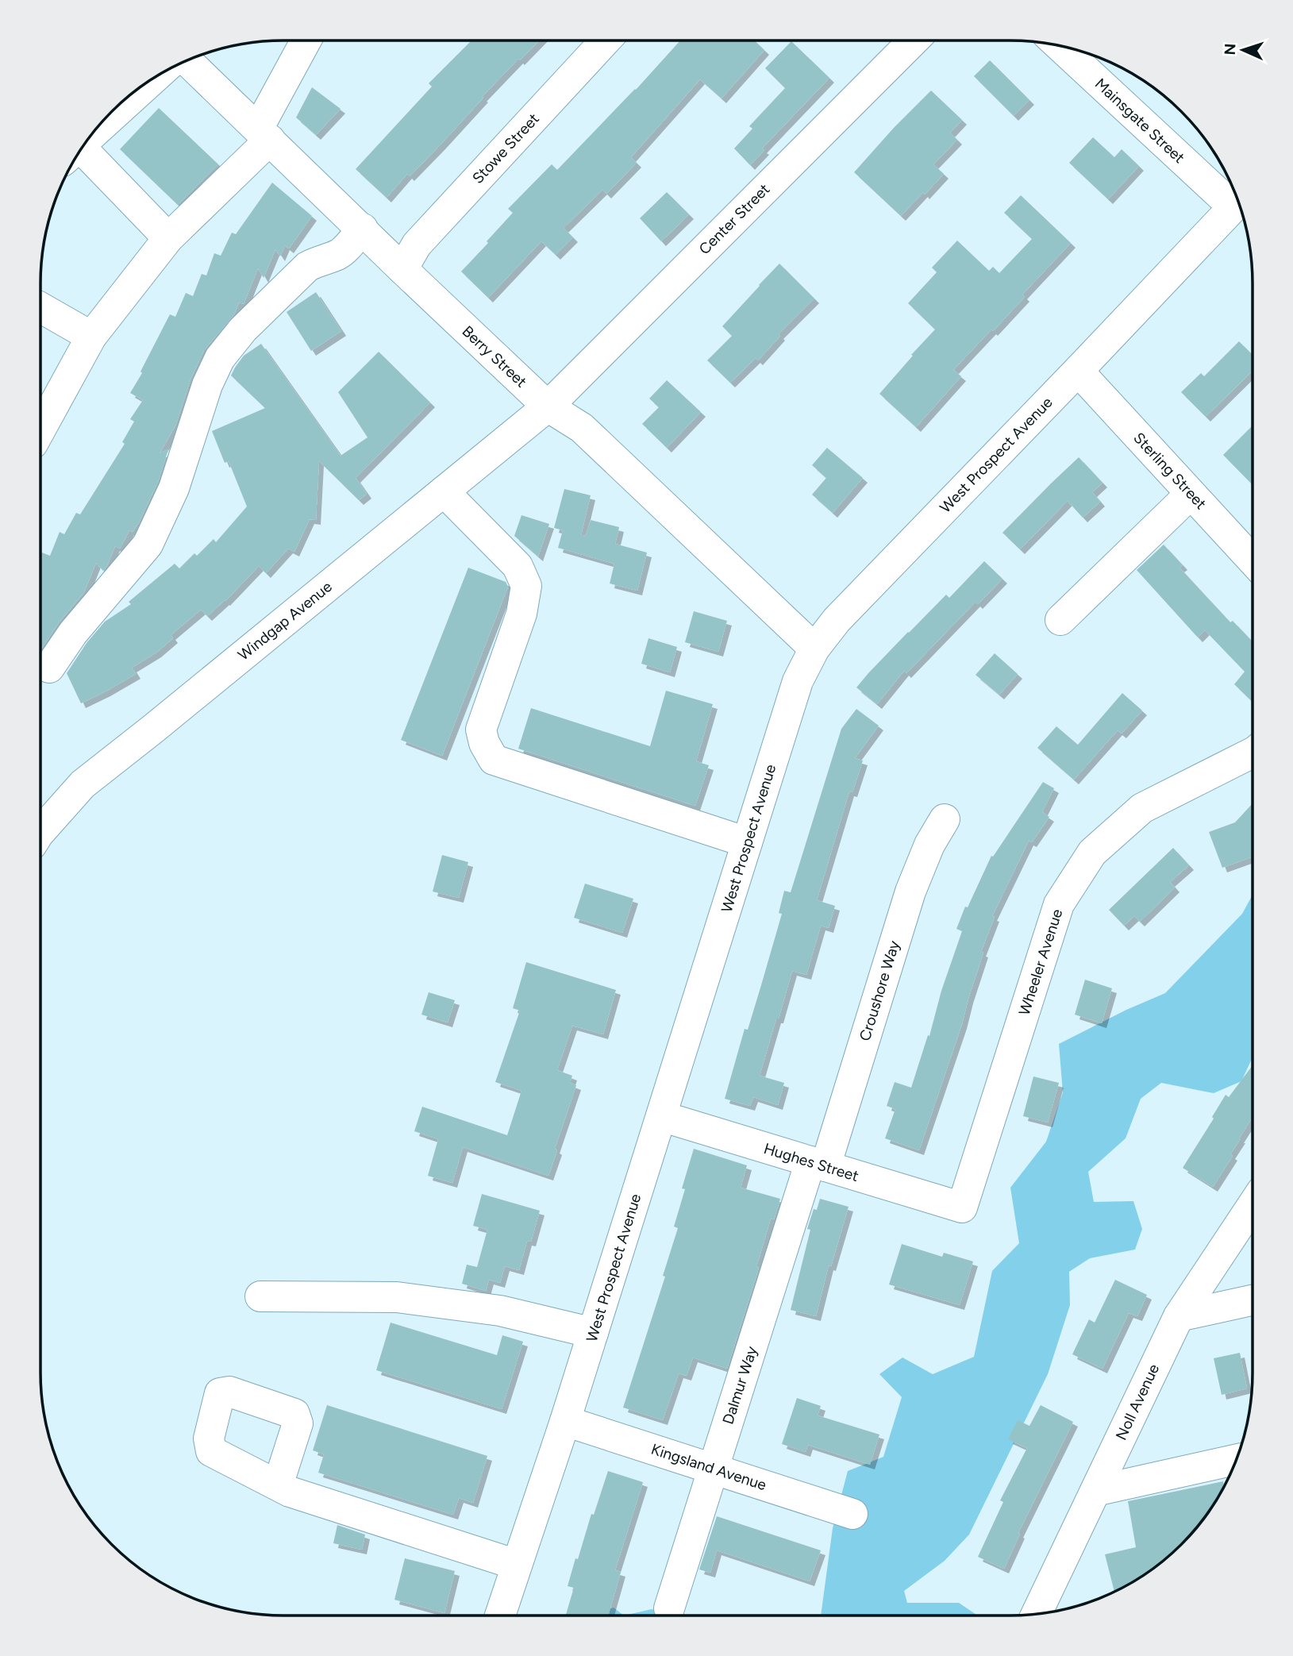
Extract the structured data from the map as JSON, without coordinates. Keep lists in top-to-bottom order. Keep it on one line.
{"streets":{"street":["Mainsgate Street","Stowe Street","Center Street","Berry Street","West Prospect Avenue","Sterling Street","Windgap Avenue","Wheeler Avenue","Croushore Way","Hughes Street","Dalmur Way","Noll Avenue","Kingsland Avenue"]},"crossings":[["Stowe Street","Berry Street"],["Center Street","Berry Street"],["Center Street","Windgap Avenue"],["Berry Street","West Prospect Avenue"],["Berry Street","Windgap Avenue"],["West Prospect Avenue","Sterling Street"],["West Prospect Avenue","Hughes Street"],["West Prospect Avenue","Kingsland Avenue"],["Wheeler Avenue","Hughes Street"],["Croushore Way","Hughes Street"],["Croushore Way","Dalmur Way"],["Hughes Street","Dalmur Way"],["Dalmur Way","Kingsland Avenue"]],"north":"left"}
